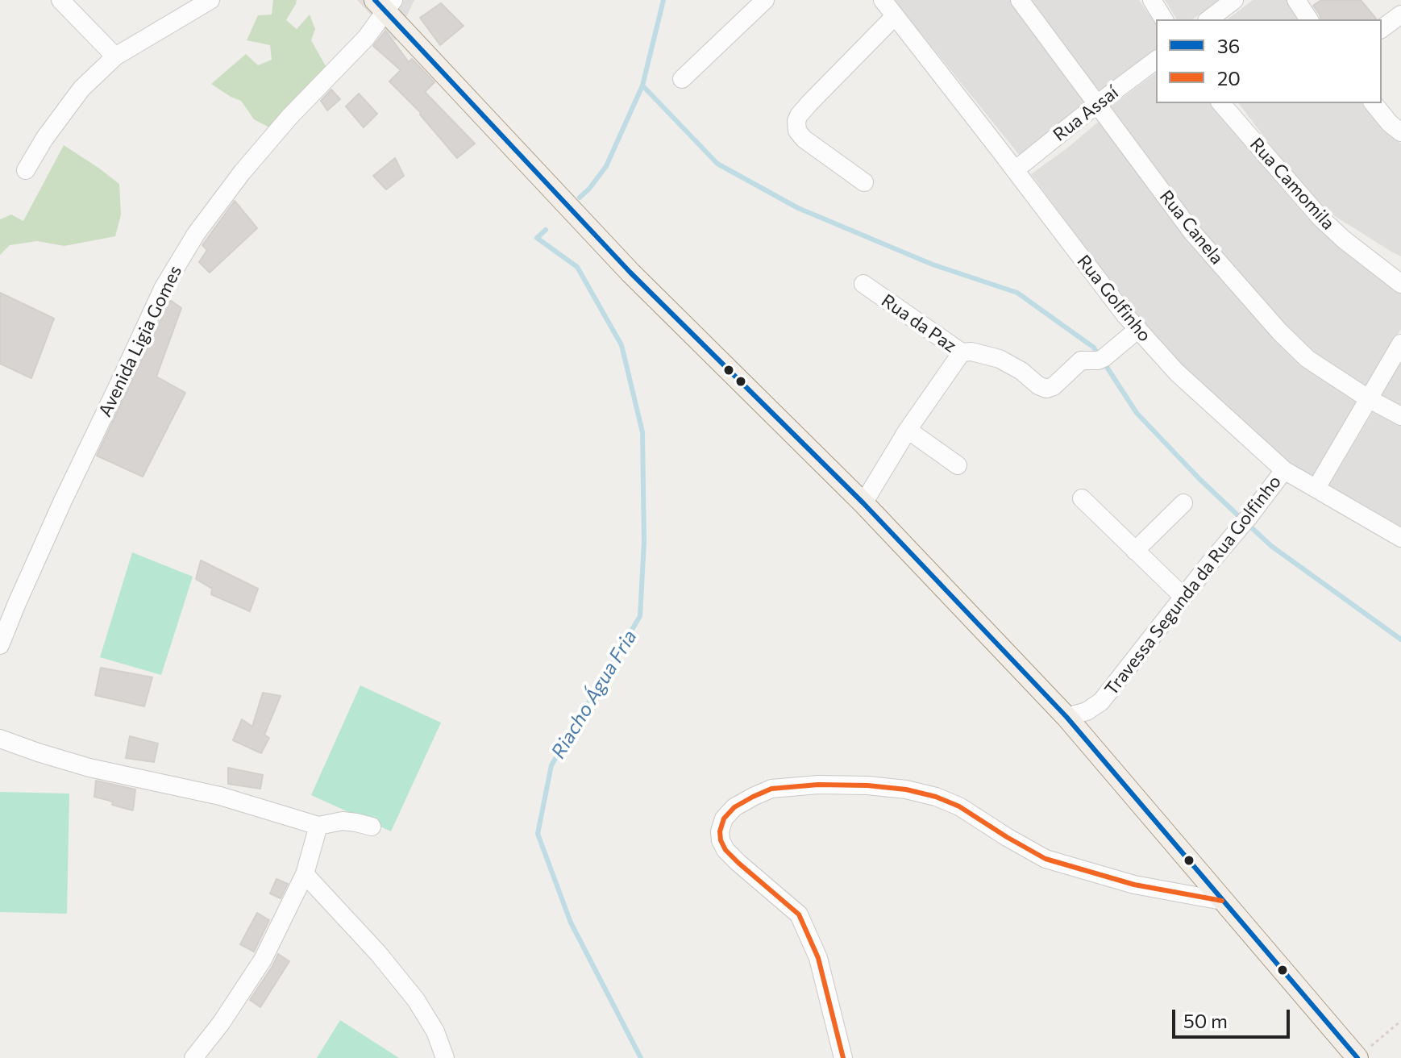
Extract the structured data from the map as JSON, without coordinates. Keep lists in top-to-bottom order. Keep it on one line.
{"streets":{"street":["Rua Assaí","Rua Camomila","Rua Canela","Rua Golfinho","Rua da Paz","Avenida Ligia Gomes","Travessa Segunda da Rua Golfinho"]},"crossings":[["Rua Assaí","Rua Canela"],["Rua Assaí","Rua Golfinho"],["Rua Golfinho","Travessa Segunda da Rua Golfinho"]],"water":["Riacho Água Fria"],"lines":["transit line 36","transit line 20"],"legend":["36","20"],"scale_bar":"50 m"}
